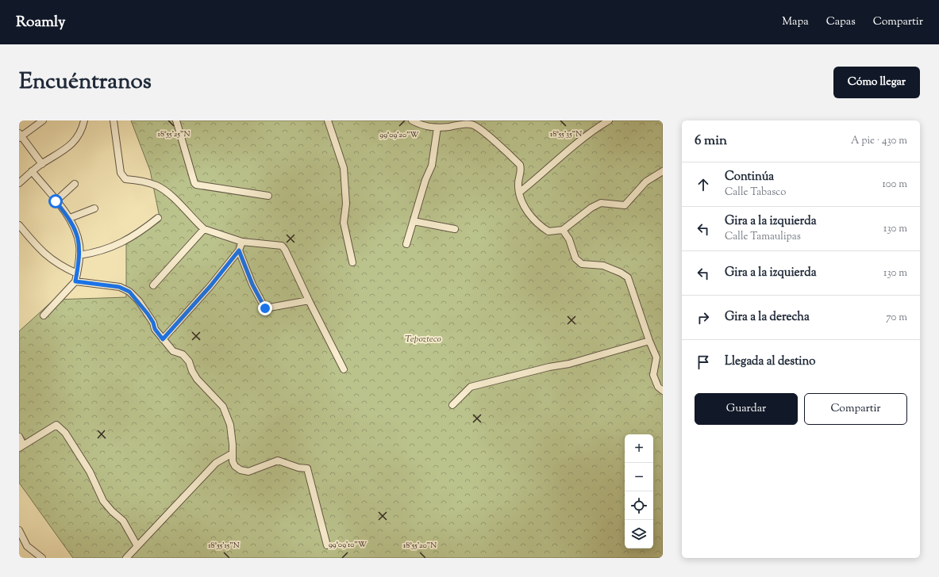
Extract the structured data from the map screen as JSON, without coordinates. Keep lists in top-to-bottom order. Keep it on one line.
{"parks":["Tepozteco"],"page":{"header":"Roamly","nav":["Mapa","Capas","Compartir"],"title":"Encuéntranos","buttons":["Cómo llegar",["Guardar","Compartir"]],"heading":["6 min","A pie · 430 m"],"list":[["Continúa","Calle Tabasco","100 m"],["Gira a la izquierda","Calle Tamaulipas","130 m"],["Gira a la izquierda","130 m"],["Gira a la derecha","70 m"],"Llegada al destino"],"map_buttons":["+","−"]},"coordinates":["18°55'25\"N","18°55'35\"N","99°09'20\"W","99°09'10\"W","18°55'15\"N","18°55'20\"N"]}
